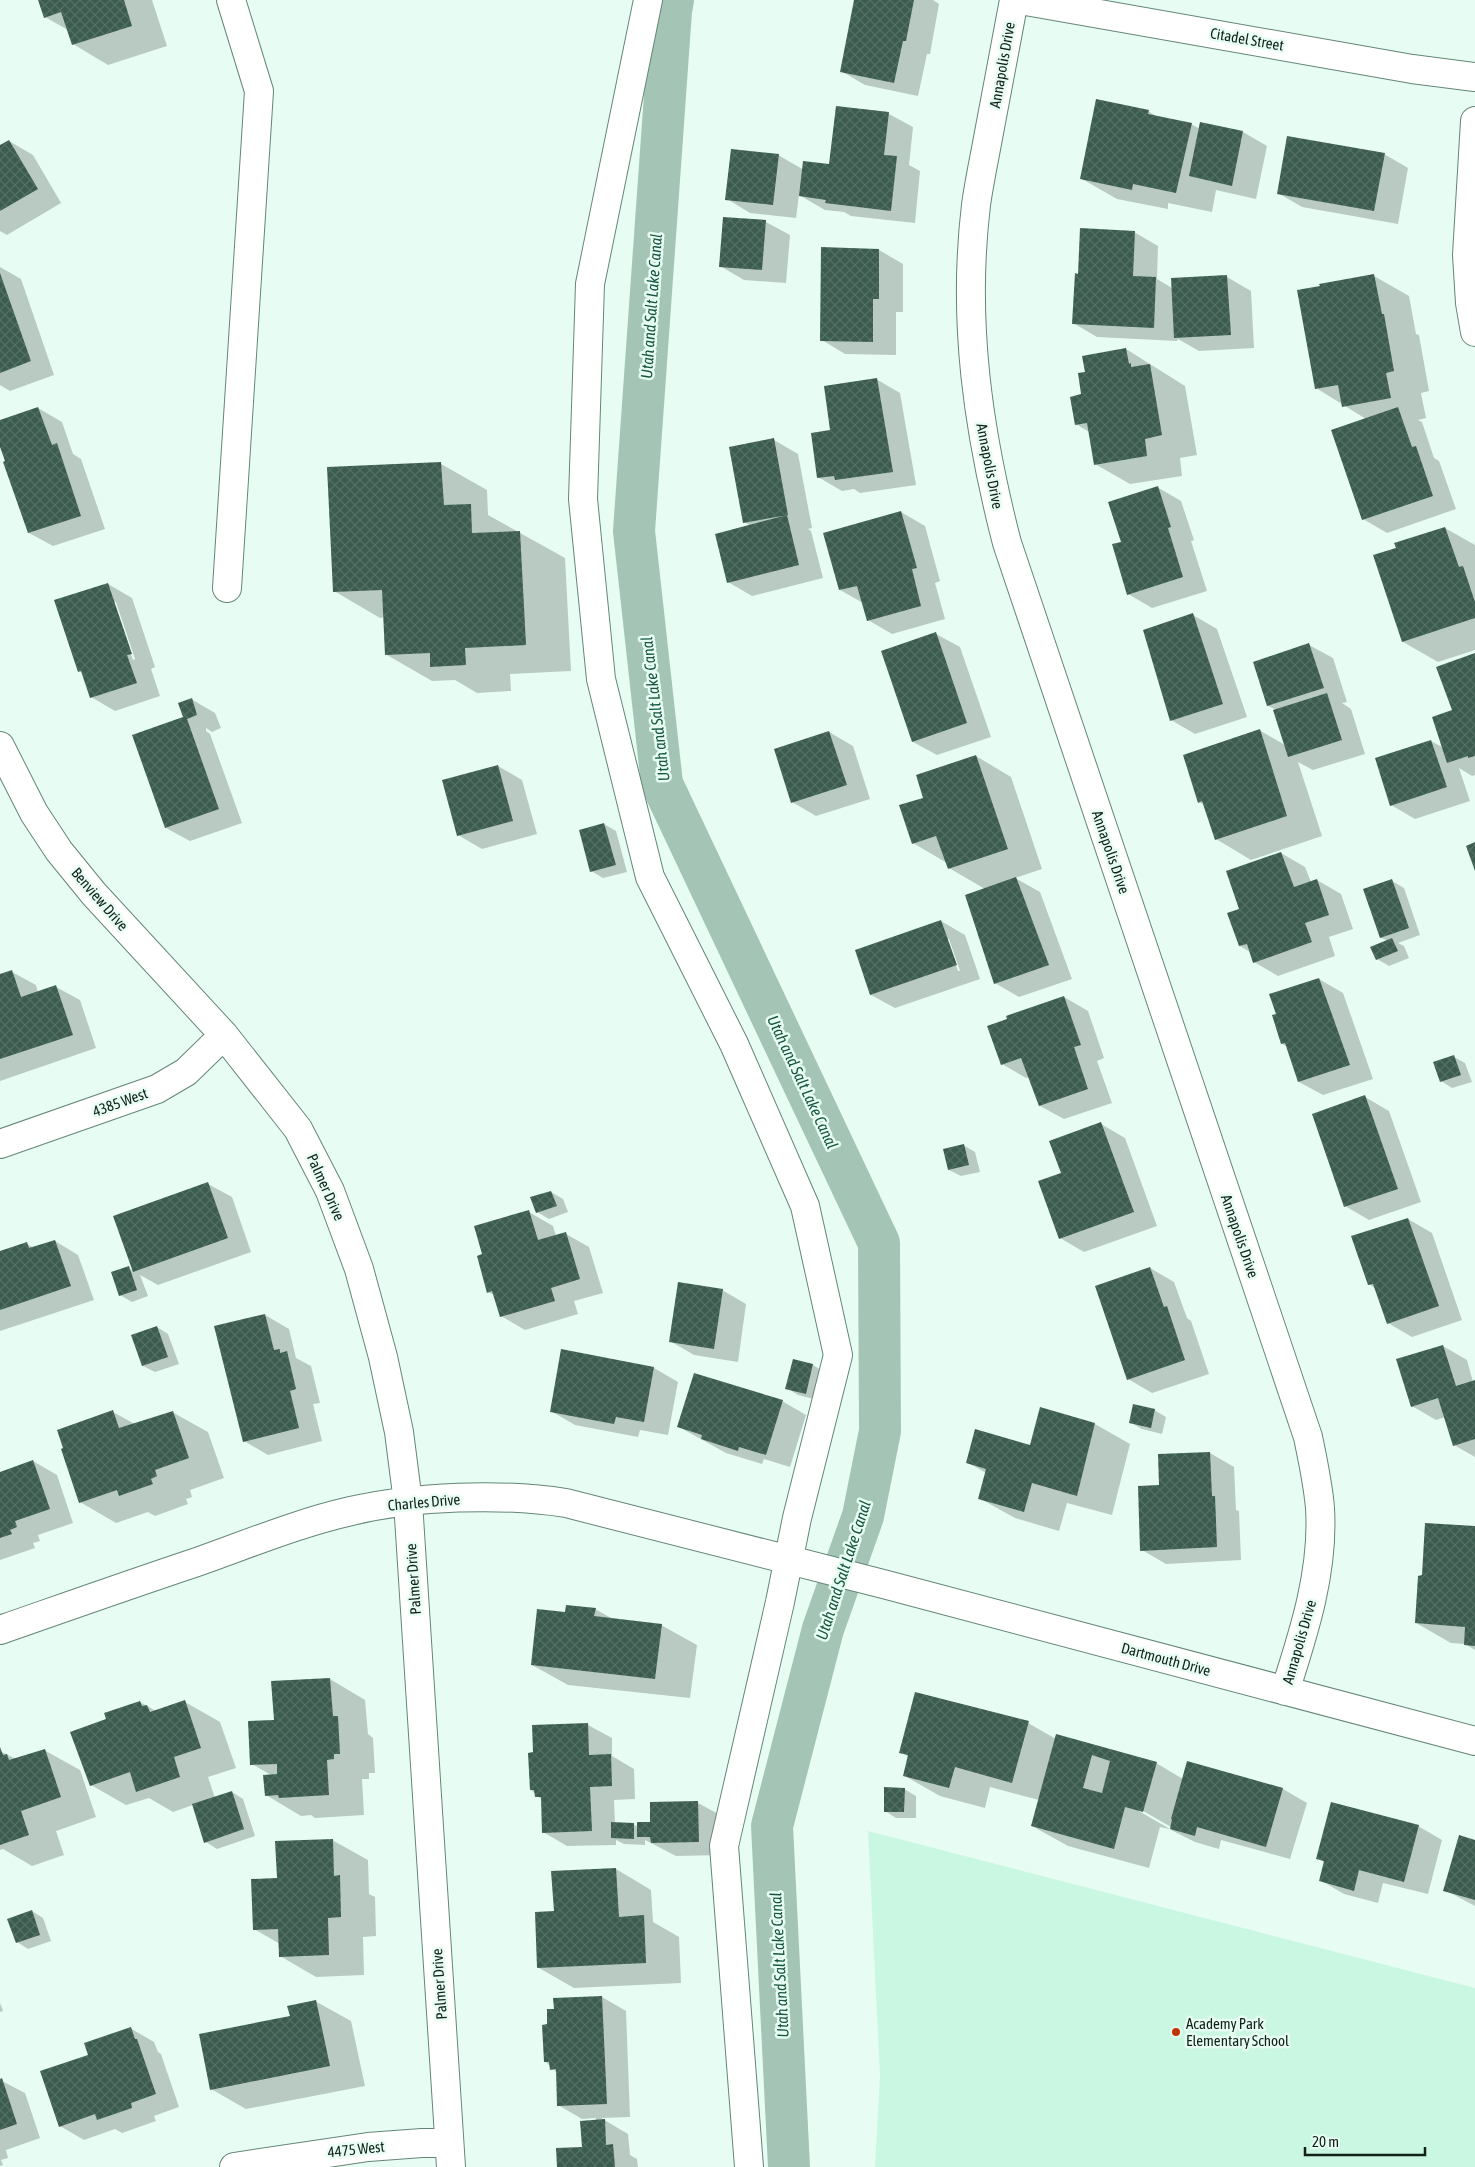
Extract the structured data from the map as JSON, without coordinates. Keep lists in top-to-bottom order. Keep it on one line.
{"streets":{"street":["Citadel Street","Annapolis Drive","Benview Drive","4385 West","Palmer Drive","Charles Drive","Dartmouth Drive","4475 West"]},"crossings":[["Annapolis Drive","Dartmouth Drive"],["Benview Drive","4385 West"],["Benview Drive","Palmer Drive"],["4385 West","Palmer Drive"],["Palmer Drive","Charles Drive"],["Palmer Drive","4475 West"],["Charles Drive","Dartmouth Drive"]],"water":["Utah and Salt Lake Canal"],"places":["Academy Park Elementary School"],"scale_bar":"20 m"}
